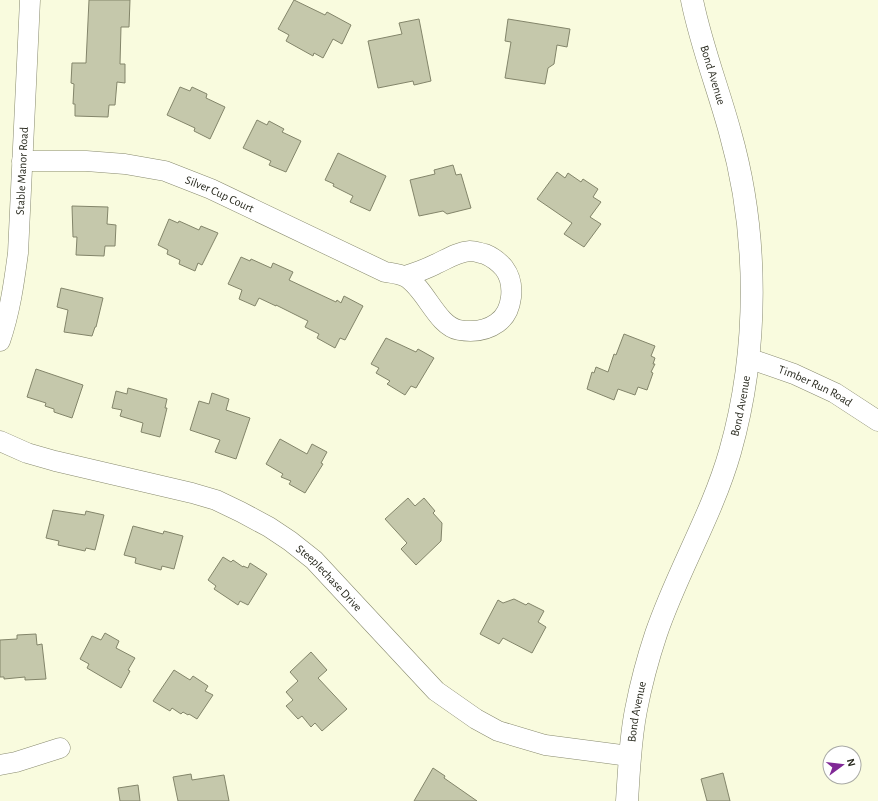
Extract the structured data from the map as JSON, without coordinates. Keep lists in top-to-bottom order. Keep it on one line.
{"streets":{"street":["Bond Avenue","Stable Manor Road","Silver Cup Court","Timber Run Road","Steeplechase Drive"]},"crossings":[["Bond Avenue","Timber Run Road"],["Bond Avenue","Steeplechase Drive"],["Stable Manor Road","Silver Cup Court"]],"north":"right"}
